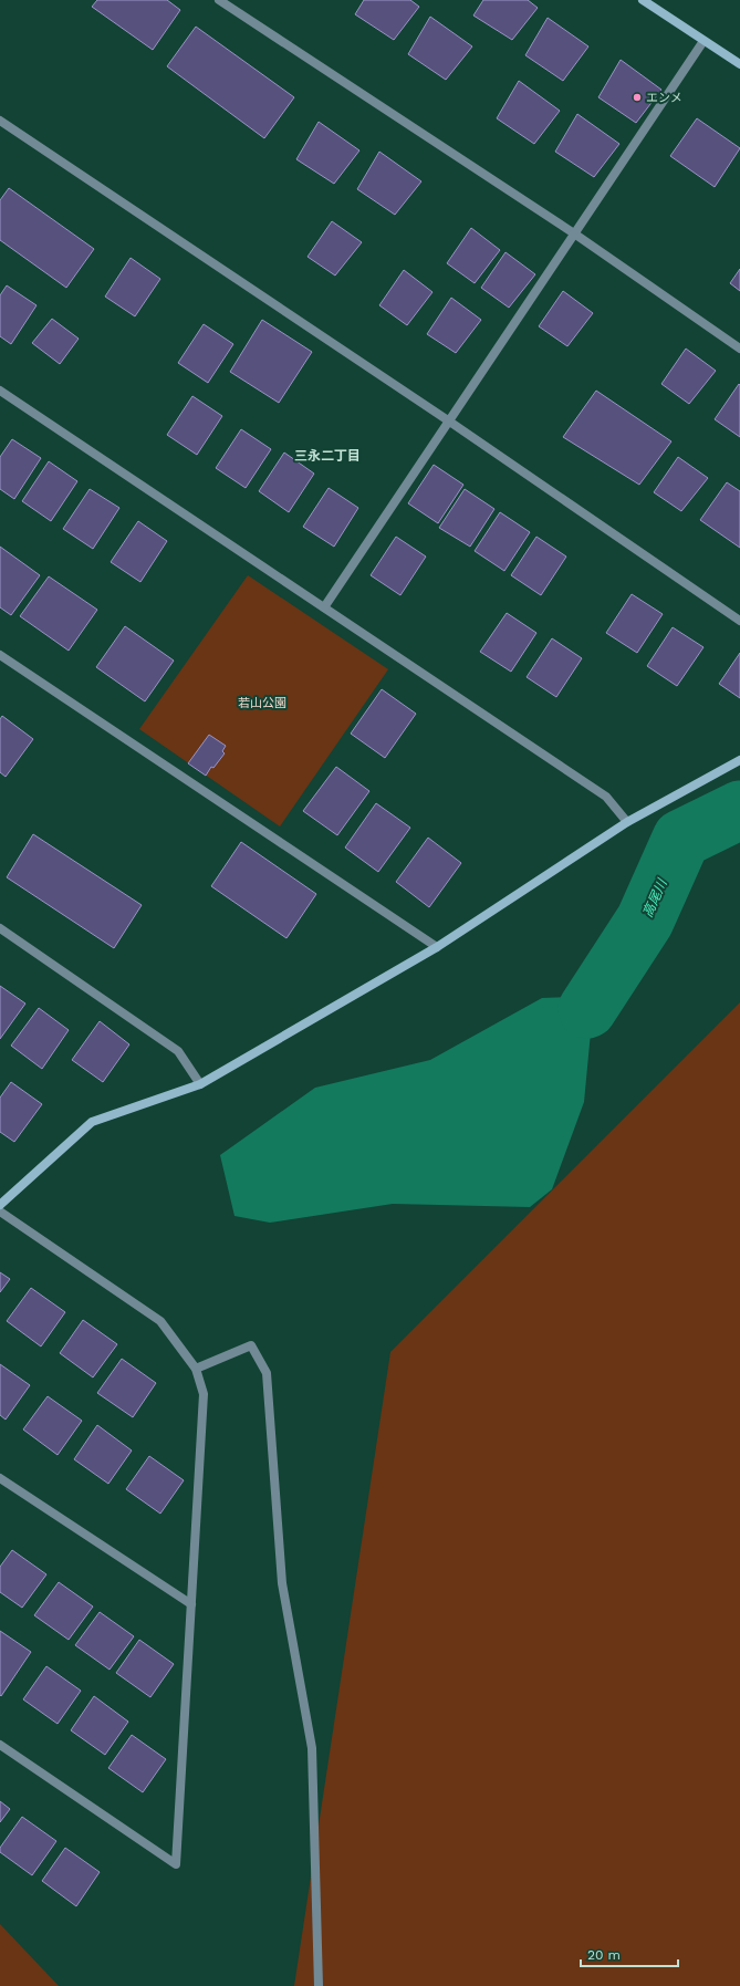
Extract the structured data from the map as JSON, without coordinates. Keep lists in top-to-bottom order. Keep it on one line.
{"districts":["三永二丁目"],"water":["高尾川"],"parks":["若山公園"],"places":["エンメ"],"scale_bar":"20 m"}
